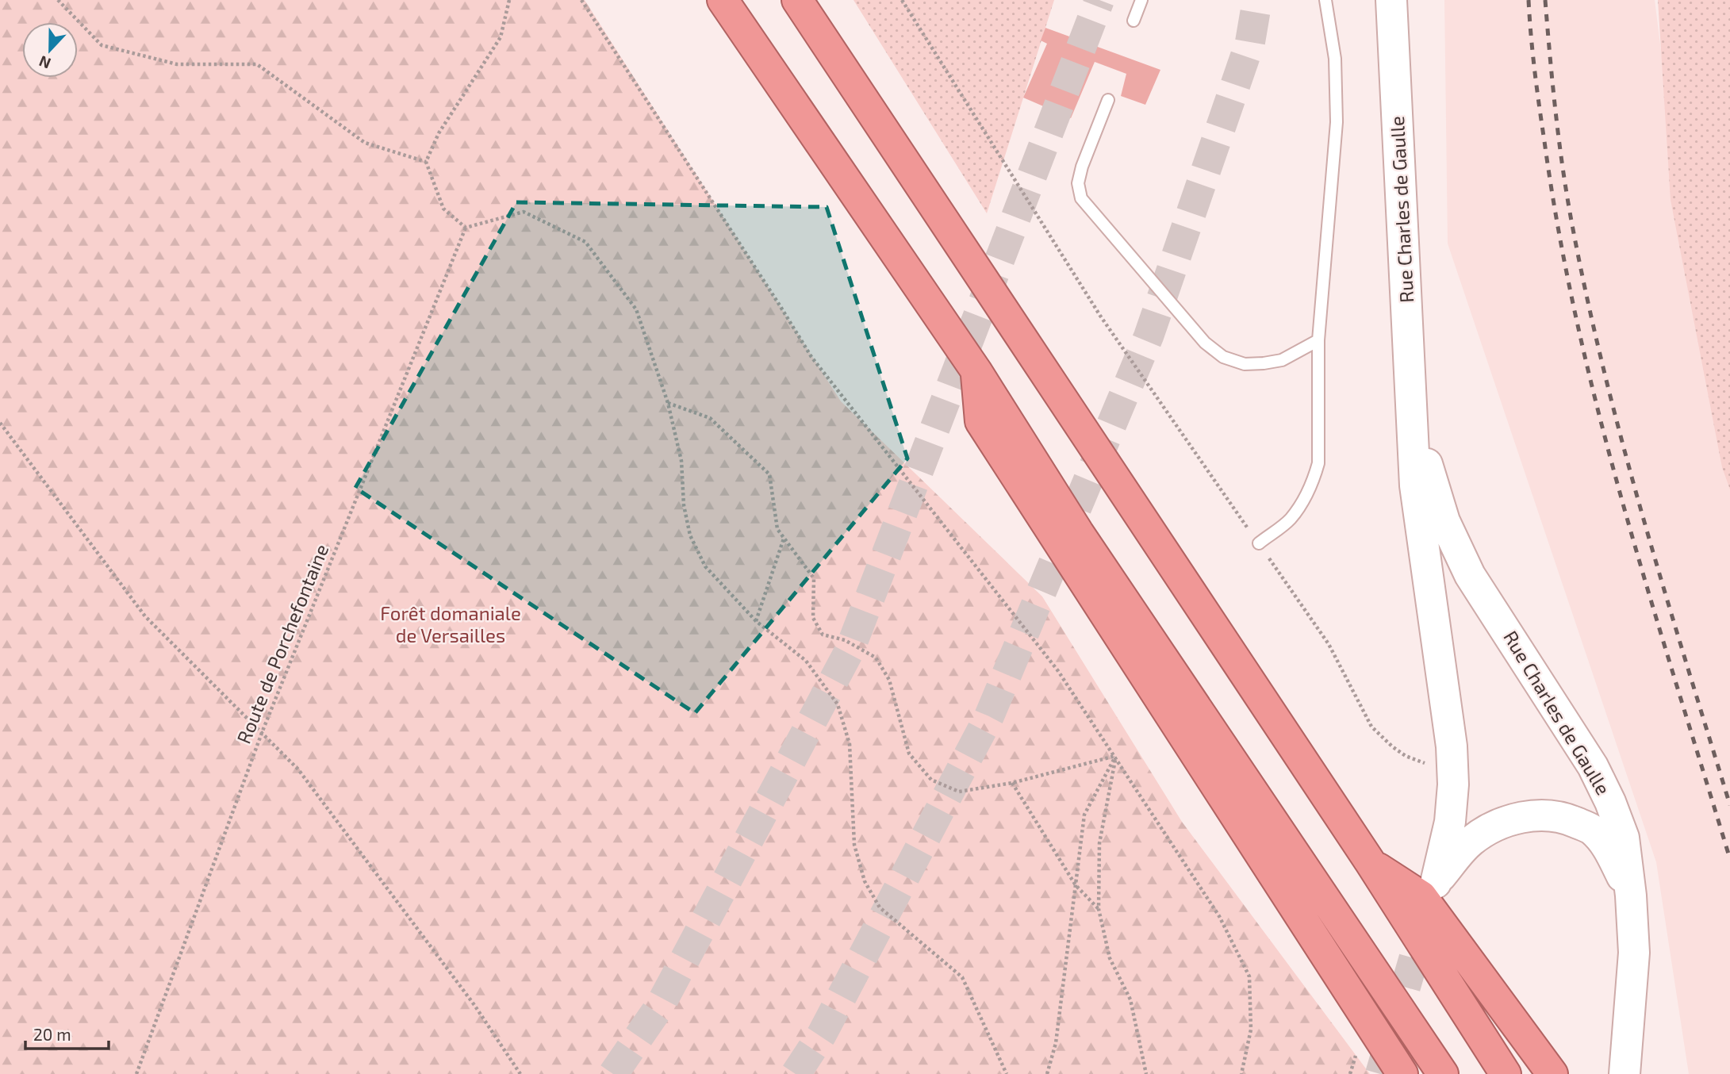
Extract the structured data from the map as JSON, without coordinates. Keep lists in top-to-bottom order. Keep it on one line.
{"streets":{"main road":["Rue Charles de Gaulle"],"path":["Route de Porchefontaine"]},"parks":["Forêt domaniale de Versailles"],"scale_bar":"20 m","north":"bottom"}
